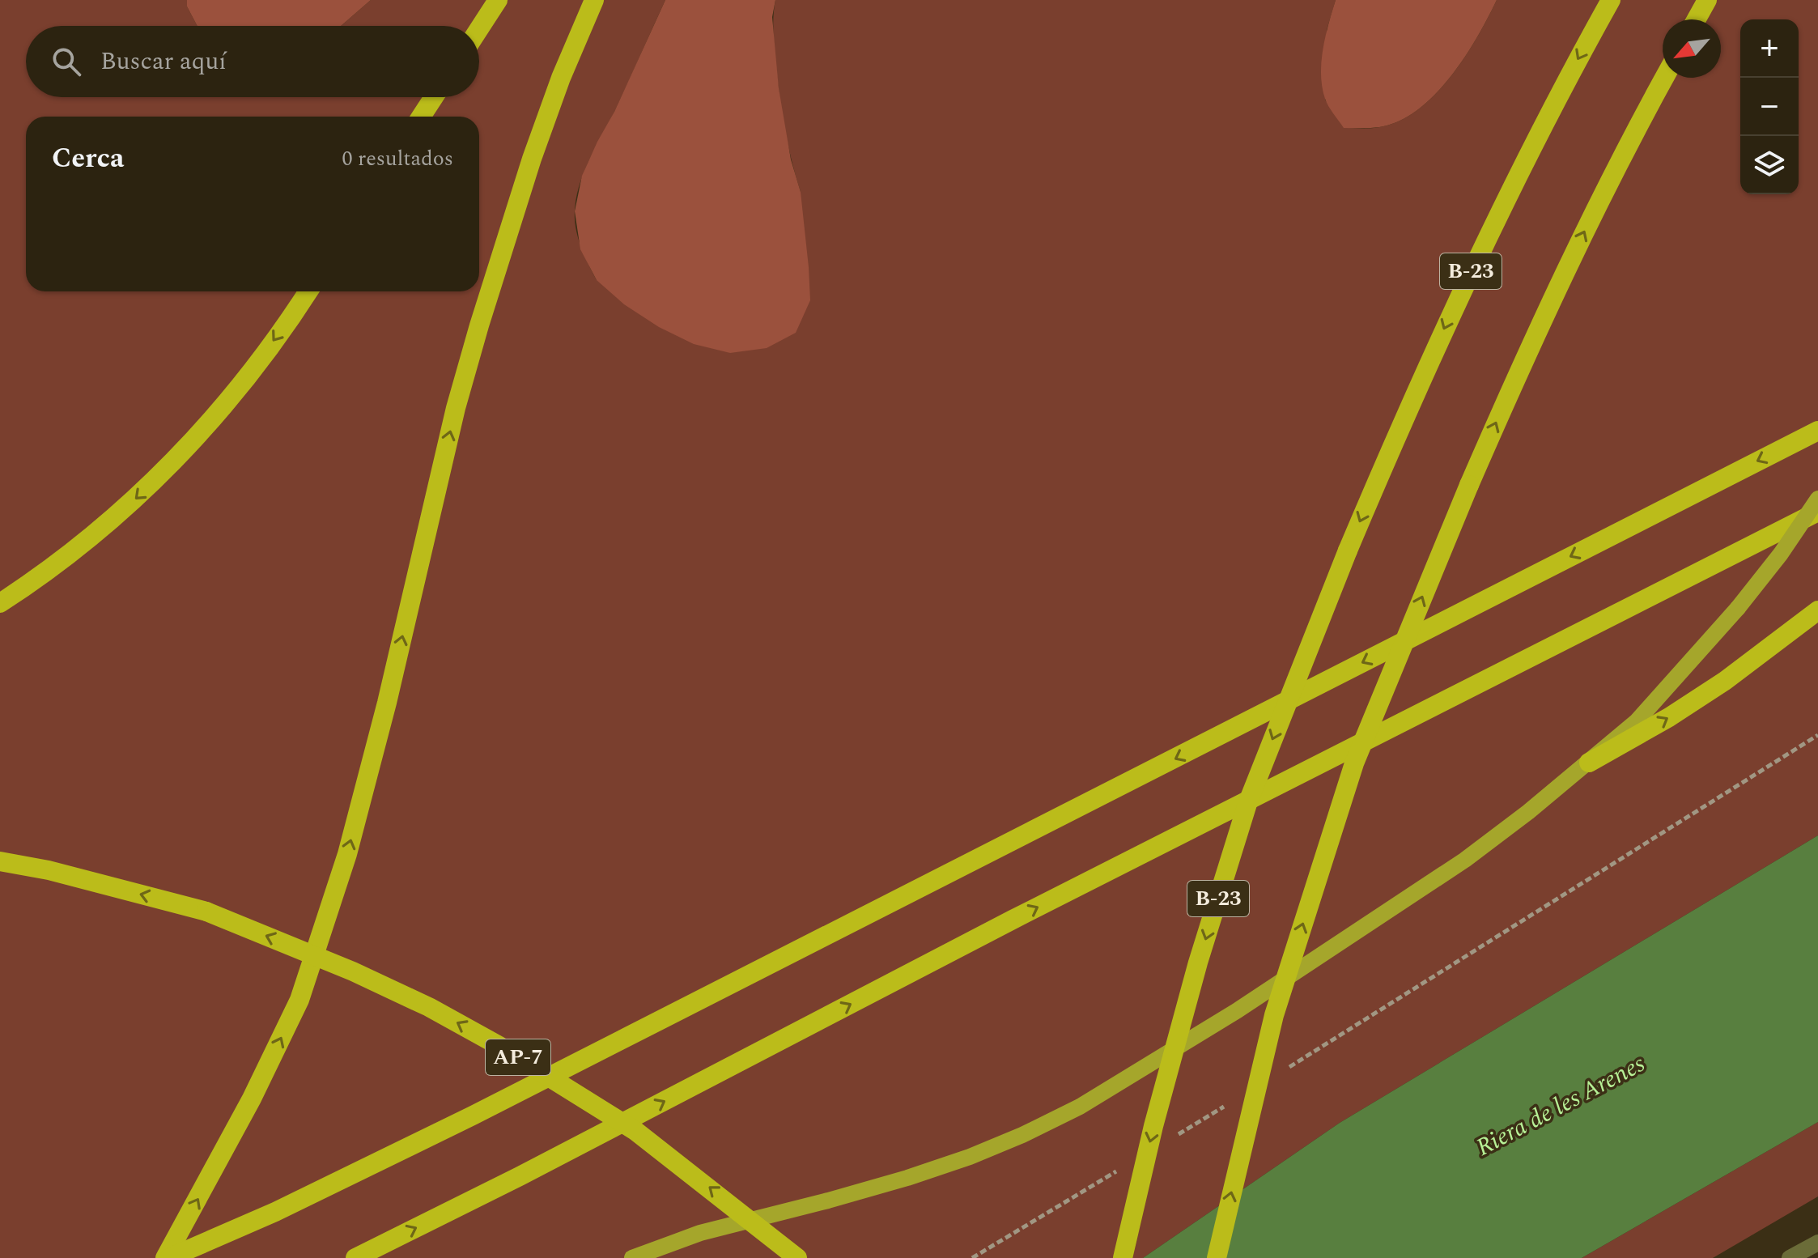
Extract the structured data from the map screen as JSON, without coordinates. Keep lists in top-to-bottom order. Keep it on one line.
{"streets":{"highway":["B-23","AP-7"]},"water":["Riera de les Arenes"],"north":"bottom left","page":{"map_buttons":["+","−"],"search":"Buscar aquí","heading":["Cerca","0 resultados"]}}
